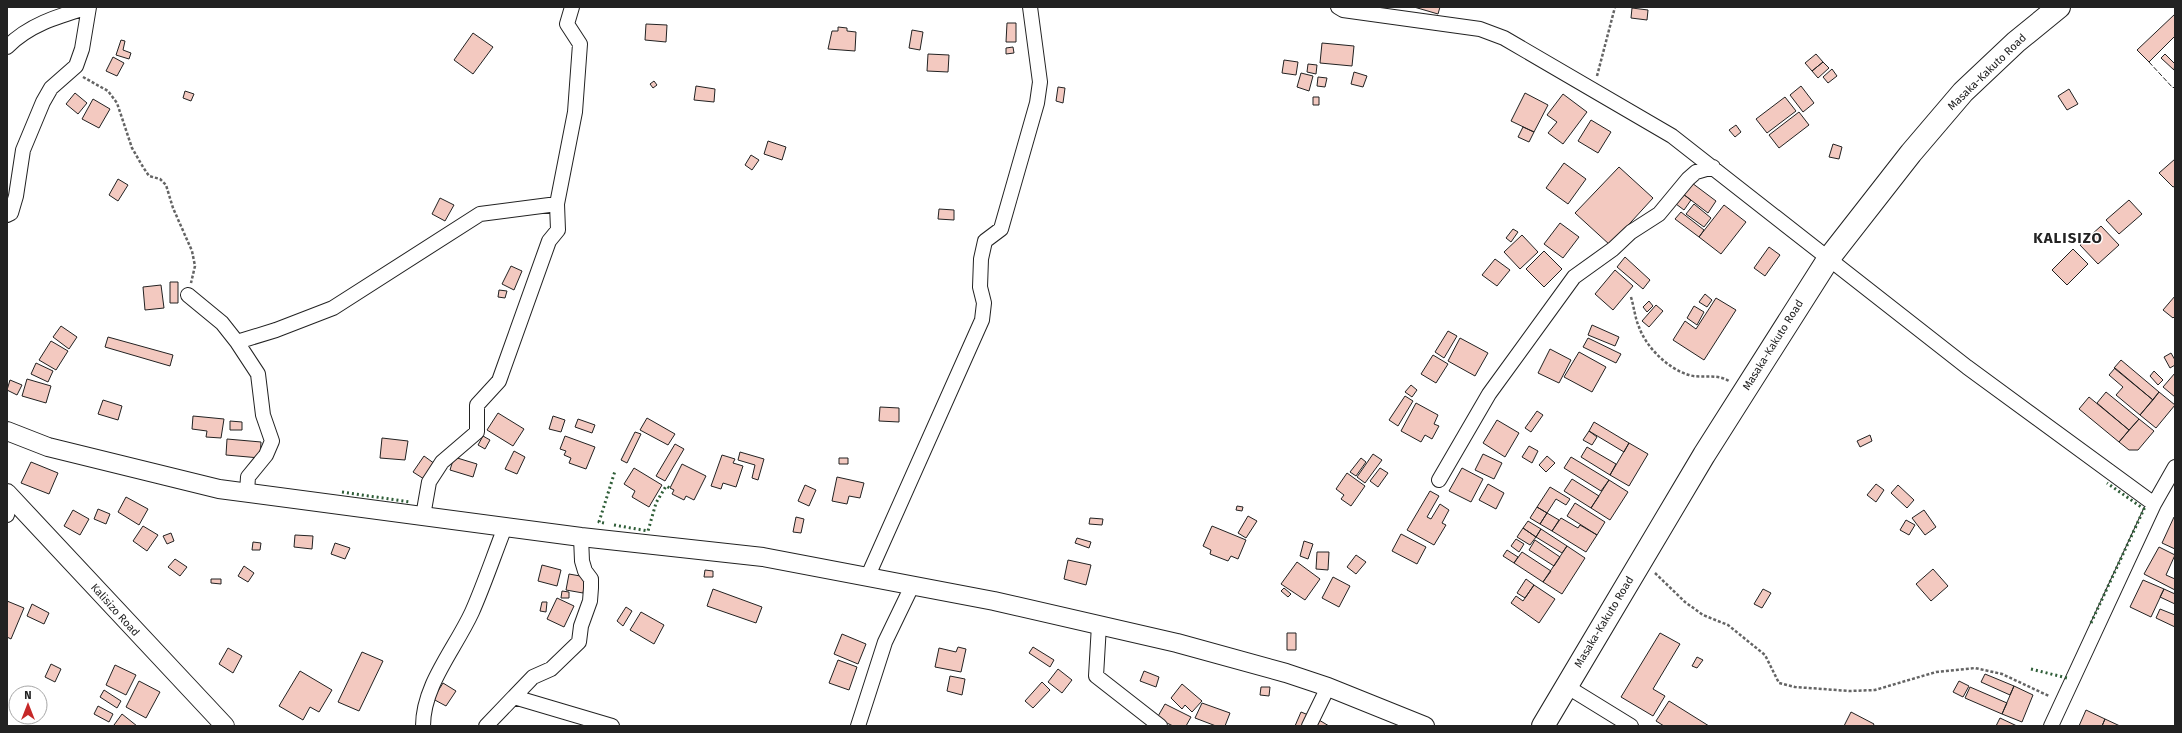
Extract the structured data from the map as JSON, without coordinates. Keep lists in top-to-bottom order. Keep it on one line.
{"streets":{"highway":["Masaka-Kakuto Road"],"street":["Kalisizo Road"]},"districts":["KALISIZO"],"north":"top"}
